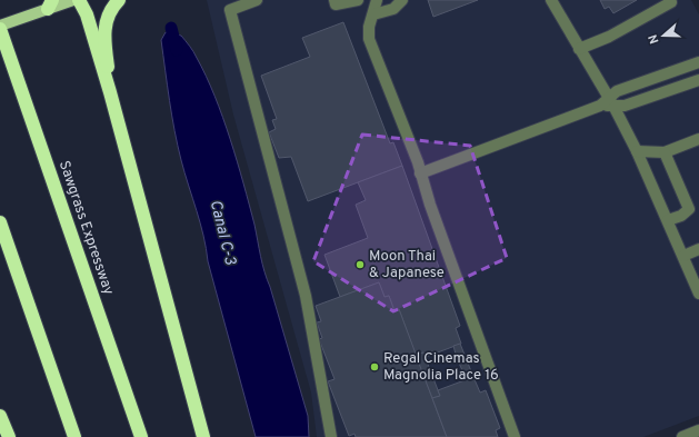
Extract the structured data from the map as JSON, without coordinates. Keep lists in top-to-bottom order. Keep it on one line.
{"streets":{"highway":["Sawgrass Expressway"]},"water":["Canal C-3"],"places":["Moon Thai & Japanese","Regal Cinemas Magnolia Place 16"],"north":"left"}
